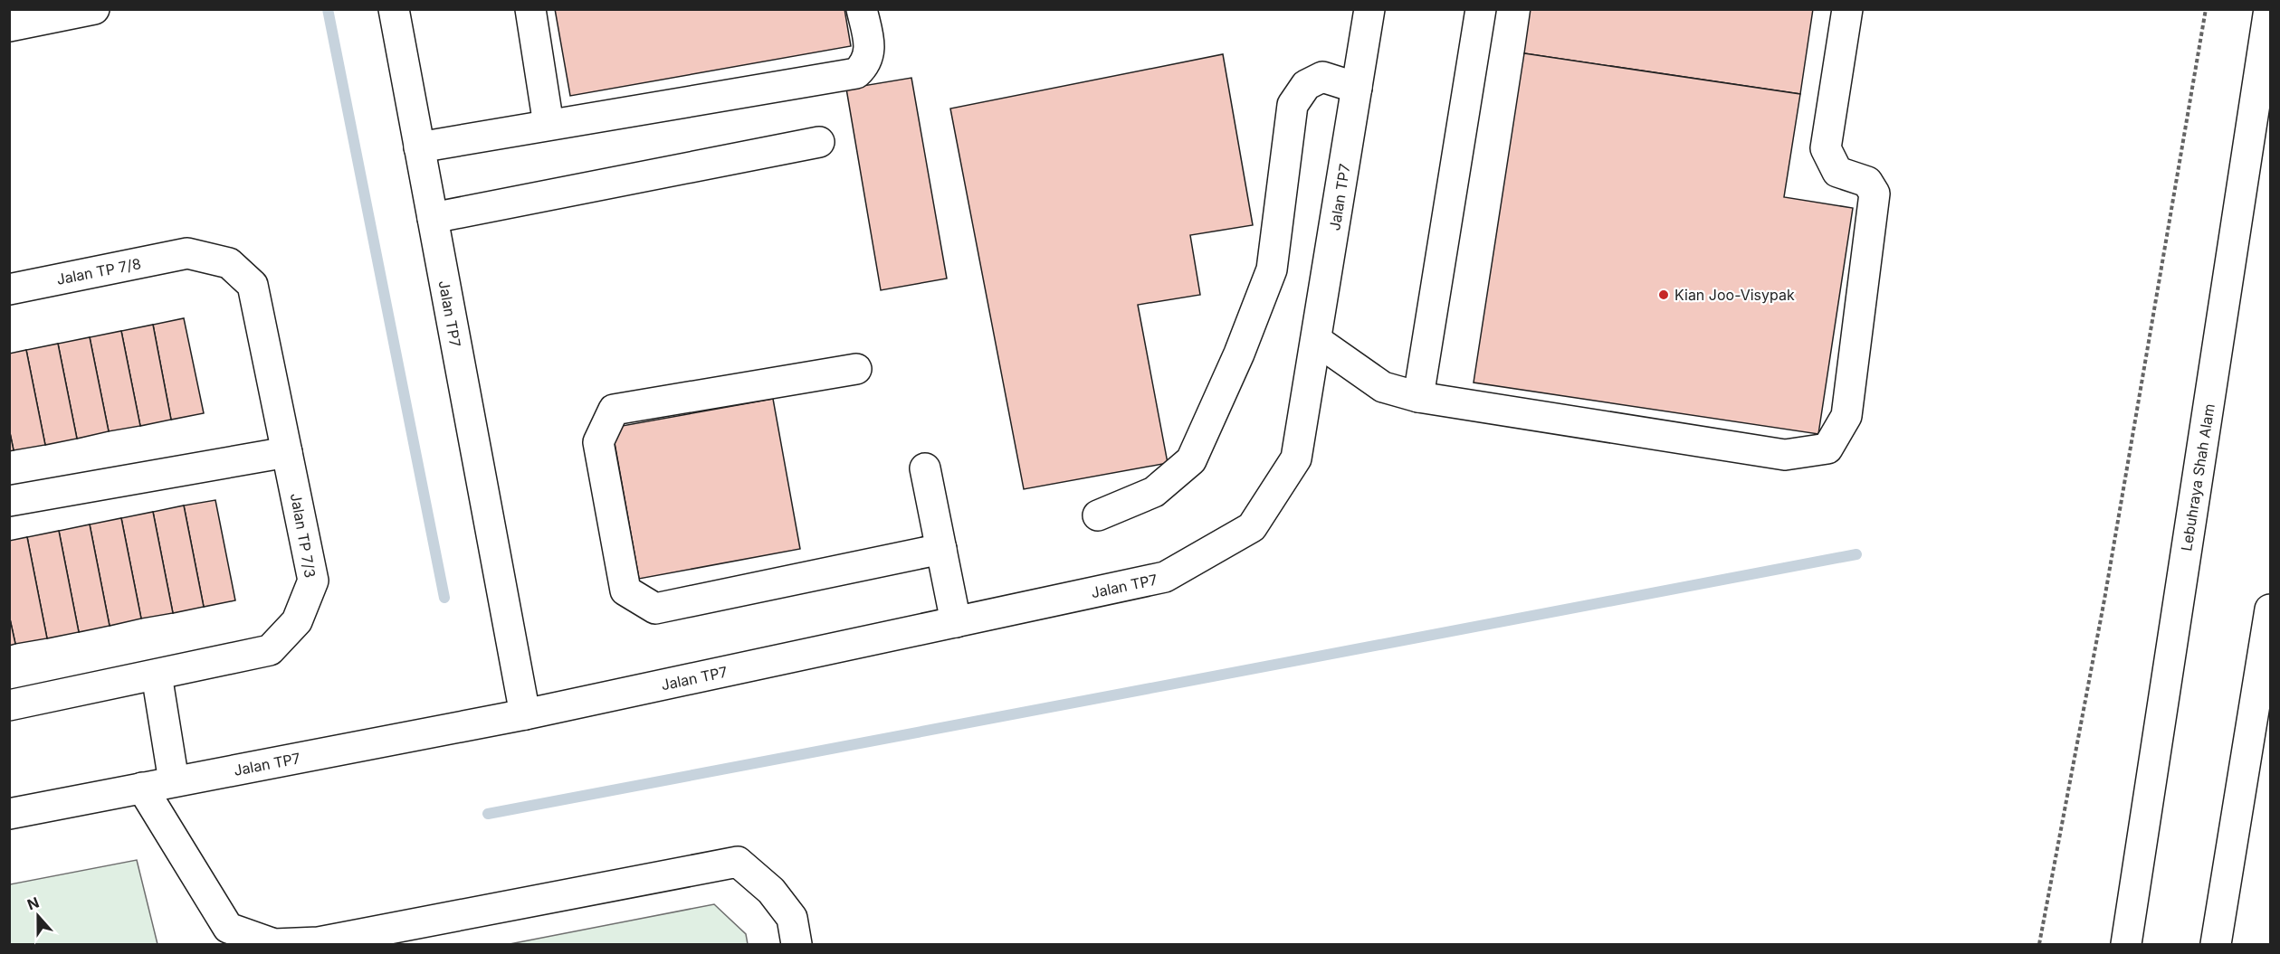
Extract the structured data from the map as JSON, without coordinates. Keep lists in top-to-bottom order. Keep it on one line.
{"streets":{"main road":["Jalan TP7","Jalan TP 7/8","Lebuhraya Shah Alam","Jalan TP 7/3"]},"crossings":[["Jalan TP 7/8","Jalan TP 7/3"]],"places":["Kian Joo-Visypak"],"north":"top"}
